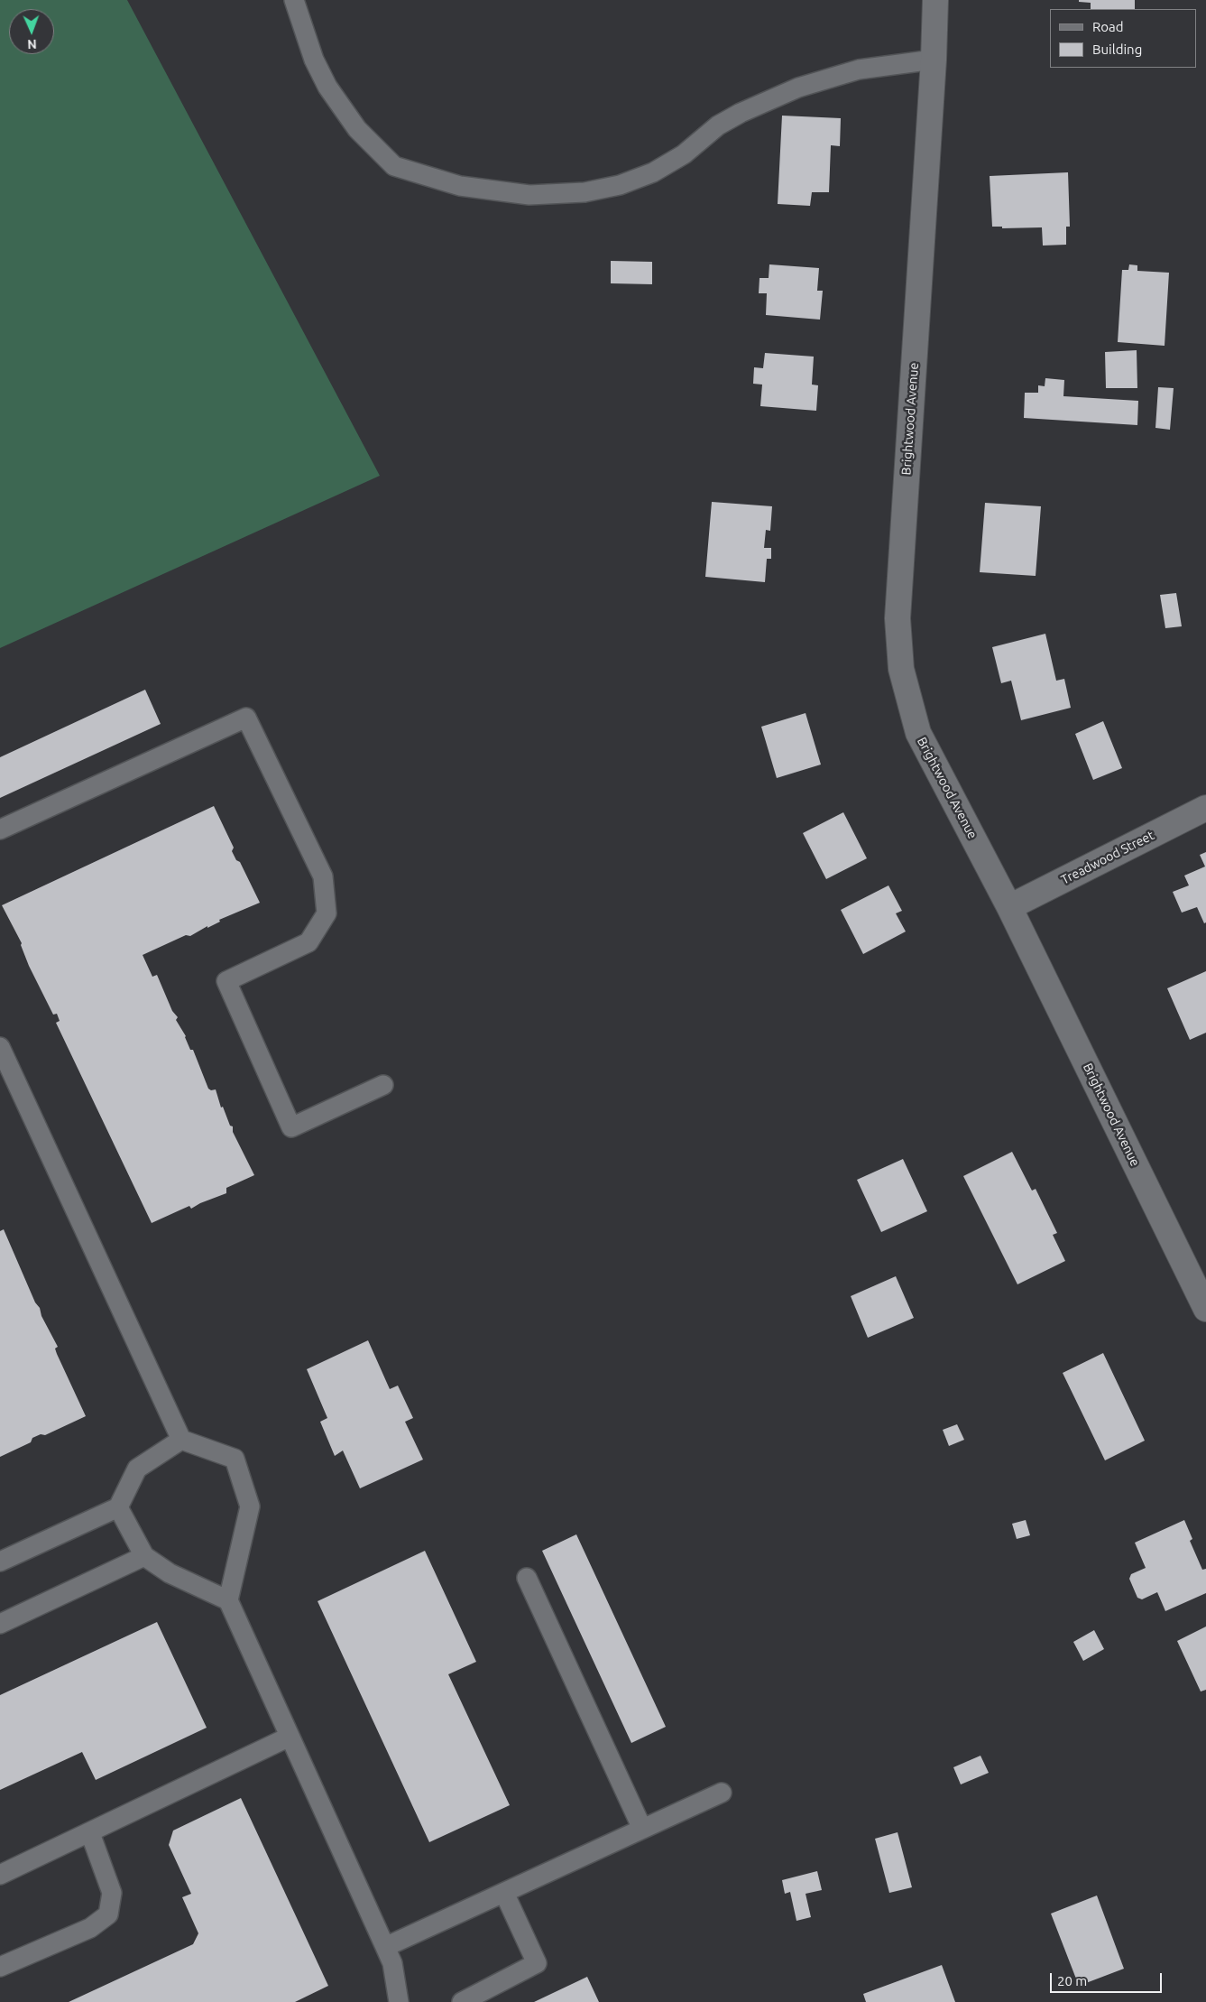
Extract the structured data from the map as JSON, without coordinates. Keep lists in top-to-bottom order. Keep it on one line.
{"streets":{"street":["Brightwood Avenue","Treadwood Street"]},"crossings":[["Brightwood Avenue","Treadwood Street"]],"legend":["Road","Building"],"scale_bar":"20 m","north":"bottom"}
